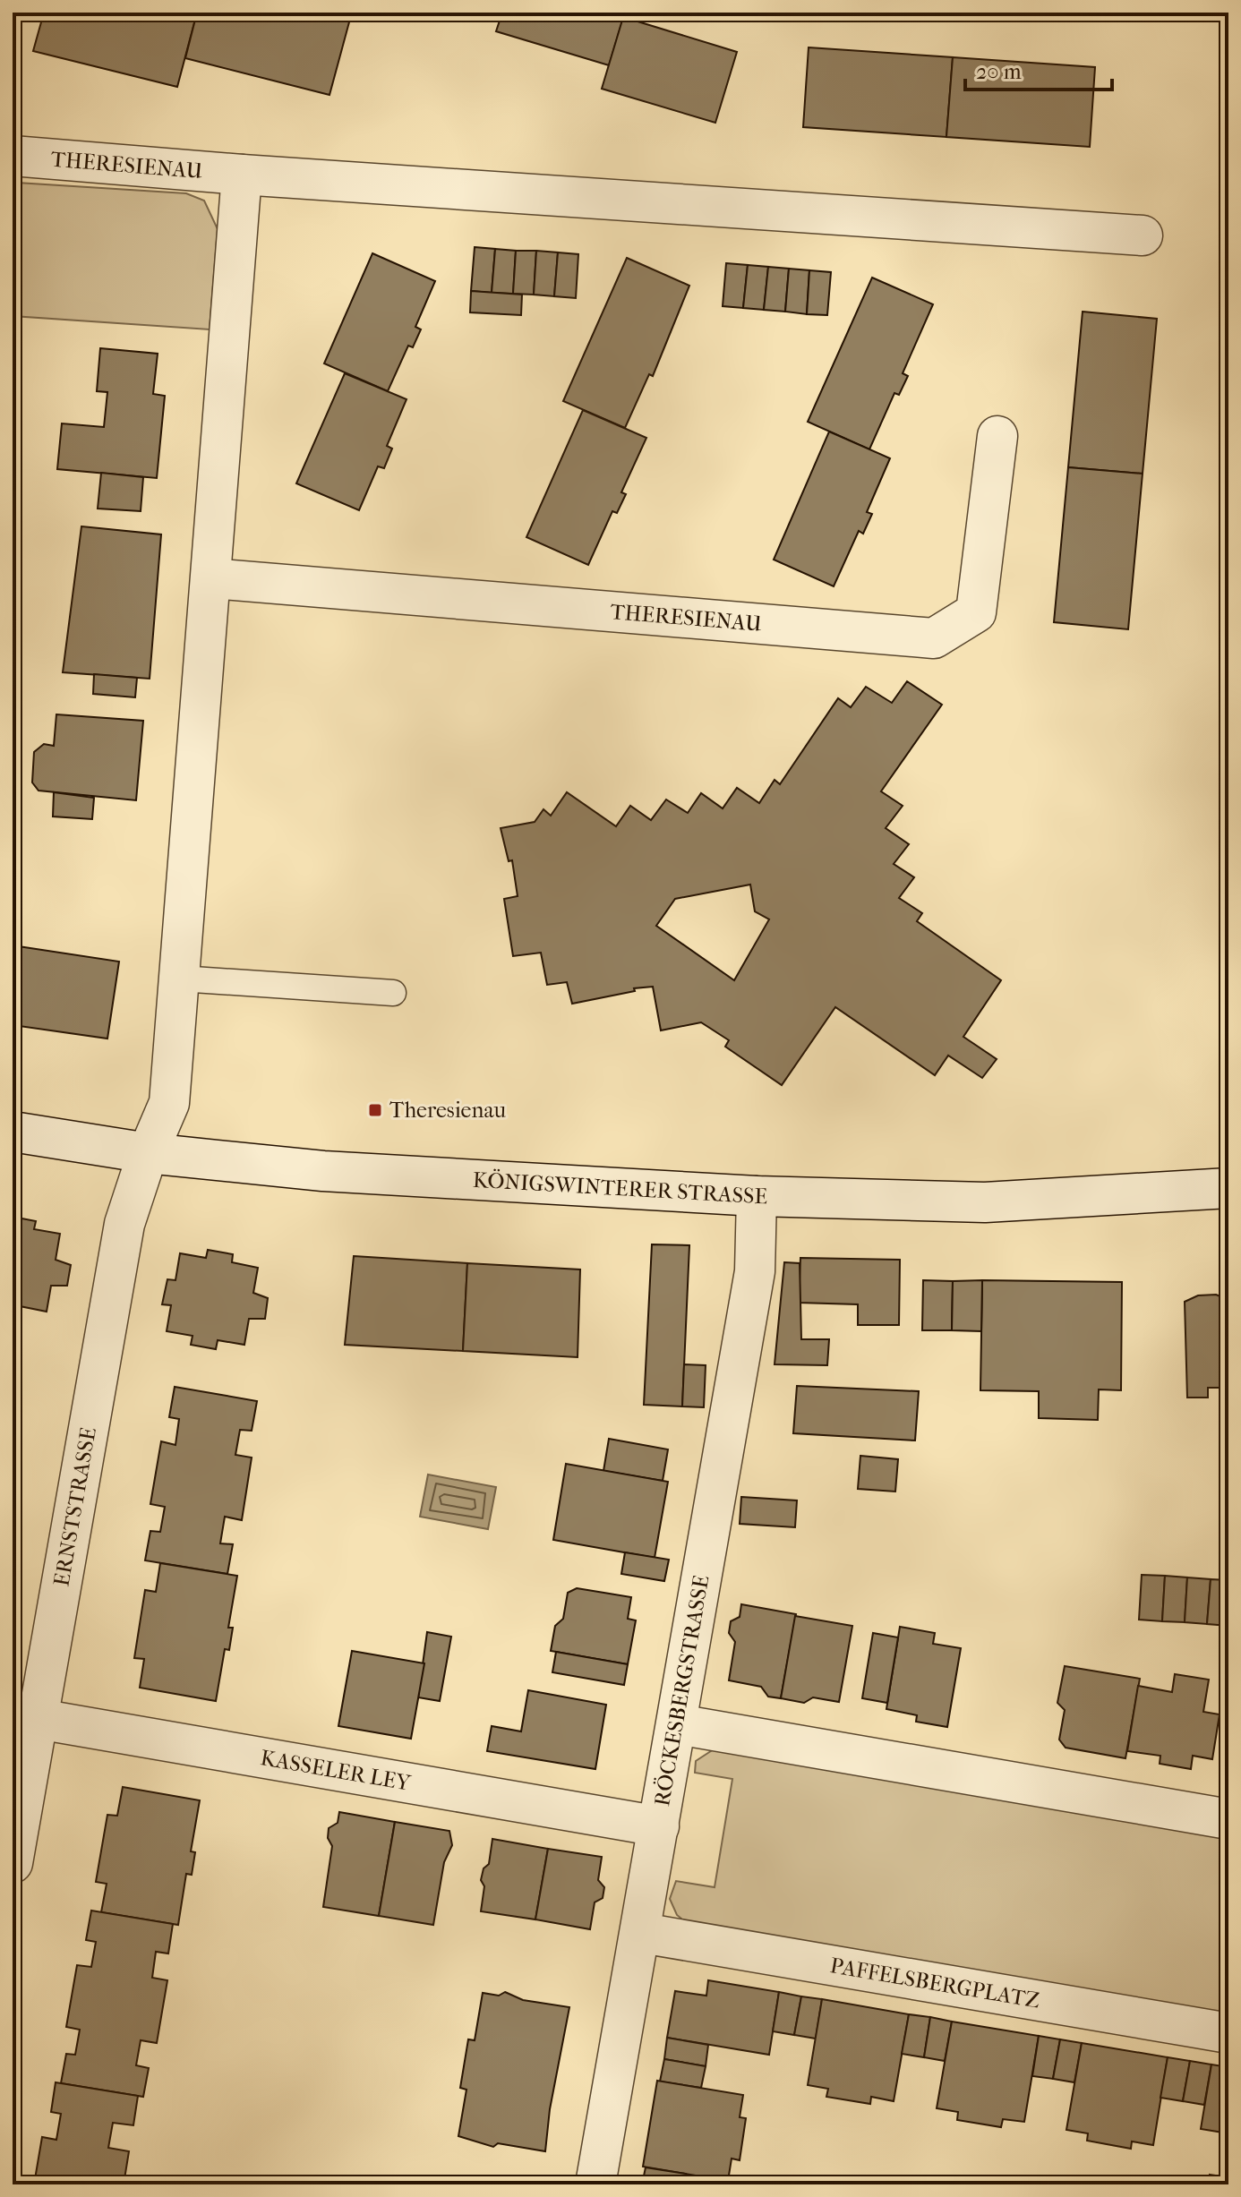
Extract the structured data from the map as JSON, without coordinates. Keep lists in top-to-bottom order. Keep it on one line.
{"streets":{"street":["THERESIENAU","KÖNIGSWINTERER STRASSE","ERNSTSTRASSE","RÖCKESBERGSTRASSE","KASSELER LEY","PAFFELSBERGPLATZ"]},"crossings":[["KÖNIGSWINTERER STRASSE","ERNSTSTRASSE"],["KÖNIGSWINTERER STRASSE","RÖCKESBERGSTRASSE"],["ERNSTSTRASSE","KASSELER LEY"],["RÖCKESBERGSTRASSE","KASSELER LEY"],["RÖCKESBERGSTRASSE","PAFFELSBERGPLATZ"]],"places":{"transit":["Theresienau"]},"scale_bar":"20 m"}
